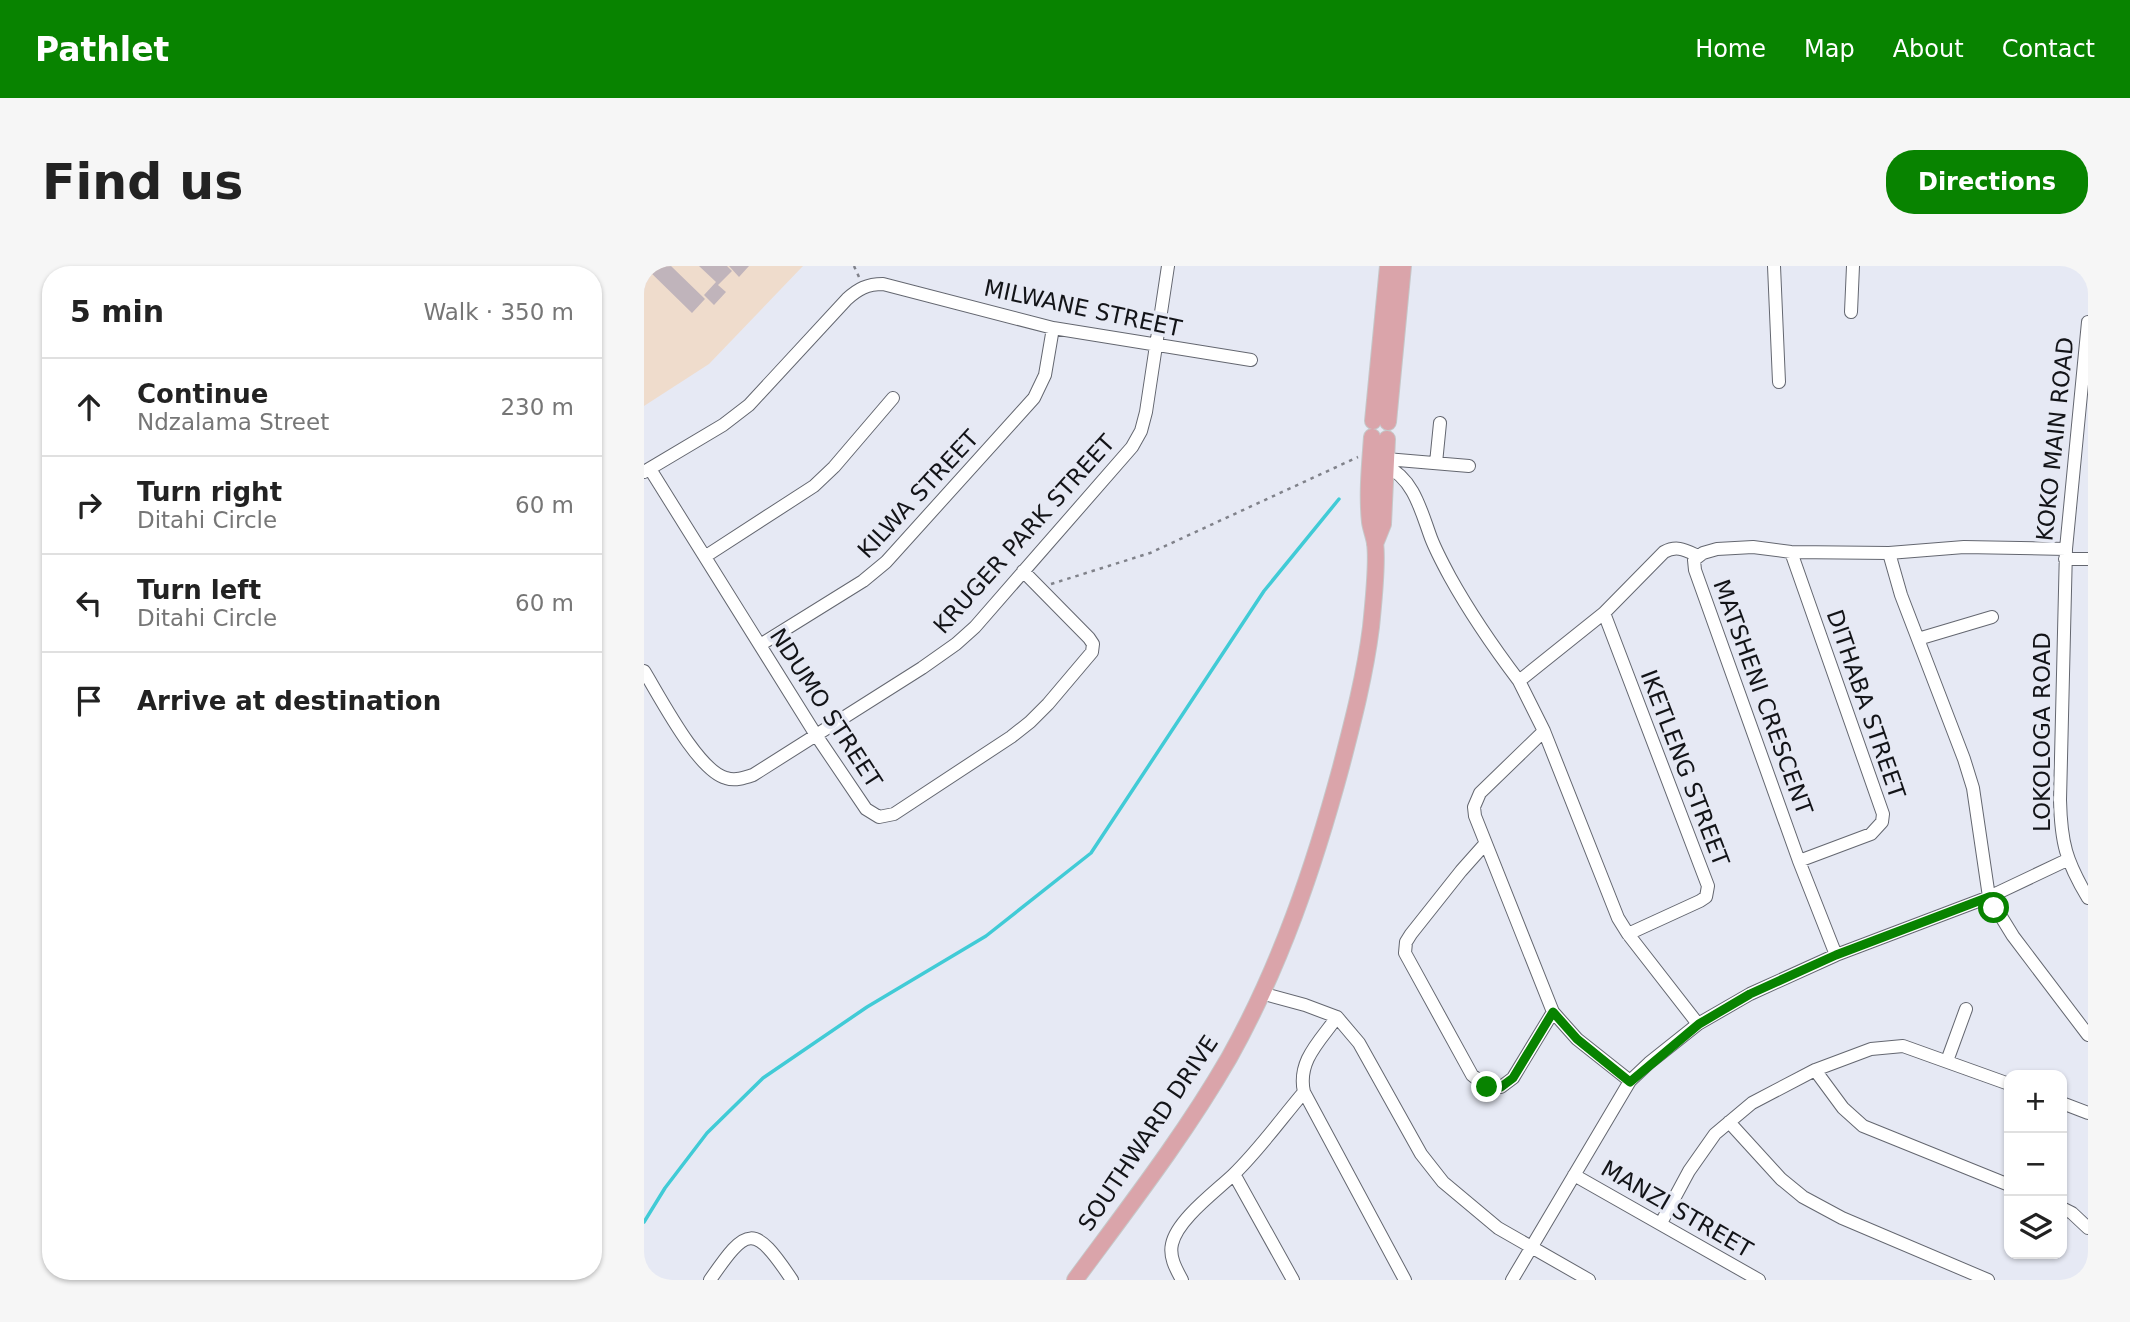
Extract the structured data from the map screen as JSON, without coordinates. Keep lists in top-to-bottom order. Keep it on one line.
{"streets":{"main road":["SOUTHWARD DRIVE"],"street":["MILWANE STREET","KOKO MAIN ROAD","KILWA STREET","KRUGER PARK STREET","MATSHENI CRESCENT","DITHABA STREET","NDUMO STREET","LOKOLOGA ROAD","IKETLENG STREET","MANZI STREET"]},"crossings":[["MILWANE STREET","KILWA STREET"],["MILWANE STREET","KRUGER PARK STREET"],["MILWANE STREET","NDUMO STREET"],["KOKO MAIN ROAD","MATSHENI CRESCENT"],["KOKO MAIN ROAD","LOKOLOGA ROAD"],["KILWA STREET","NDUMO STREET"],["KRUGER PARK STREET","NDUMO STREET"],["MATSHENI CRESCENT","DITHABA STREET"],["MATSHENI CRESCENT","LOKOLOGA ROAD"]],"page":{"header":"Pathlet","nav":["Home","Map","About","Contact"],"buttons":"Directions","title":"Find us","heading":["5 min","Walk · 350 m"],"list":[["Continue","Ndzalama Street","230 m"],["Turn right","Ditahi Circle","60 m"],["Turn left","Ditahi Circle","60 m"],"Arrive at destination"],"map_buttons":["+","−"]}}
